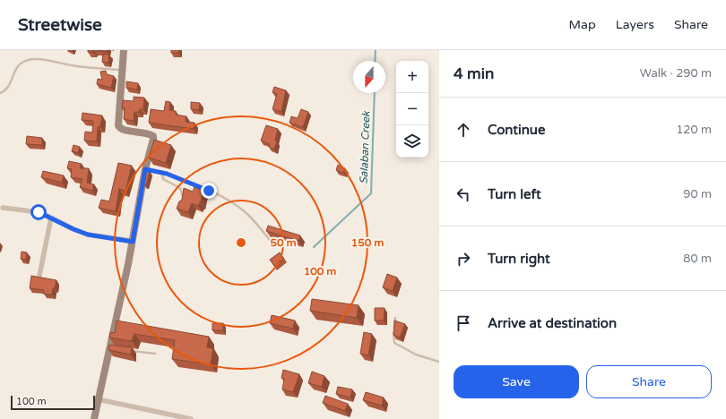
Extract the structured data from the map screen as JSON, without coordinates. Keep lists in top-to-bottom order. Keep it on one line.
{"water":["Salaban Creek"],"scale_bar":"100 m","north":"bottom","page":{"header":"Streetwise","nav":["Map","Layers","Share"],"heading":["4 min","Walk · 290 m"],"map_buttons":["+","−"],"list":[["Continue","120 m"],["Turn left","90 m"],["Turn right","80 m"],"Arrive at destination"],"buttons":["Save","Share"],"scale":"100 m"},"rings":["50 m","150 m","100 m"]}
